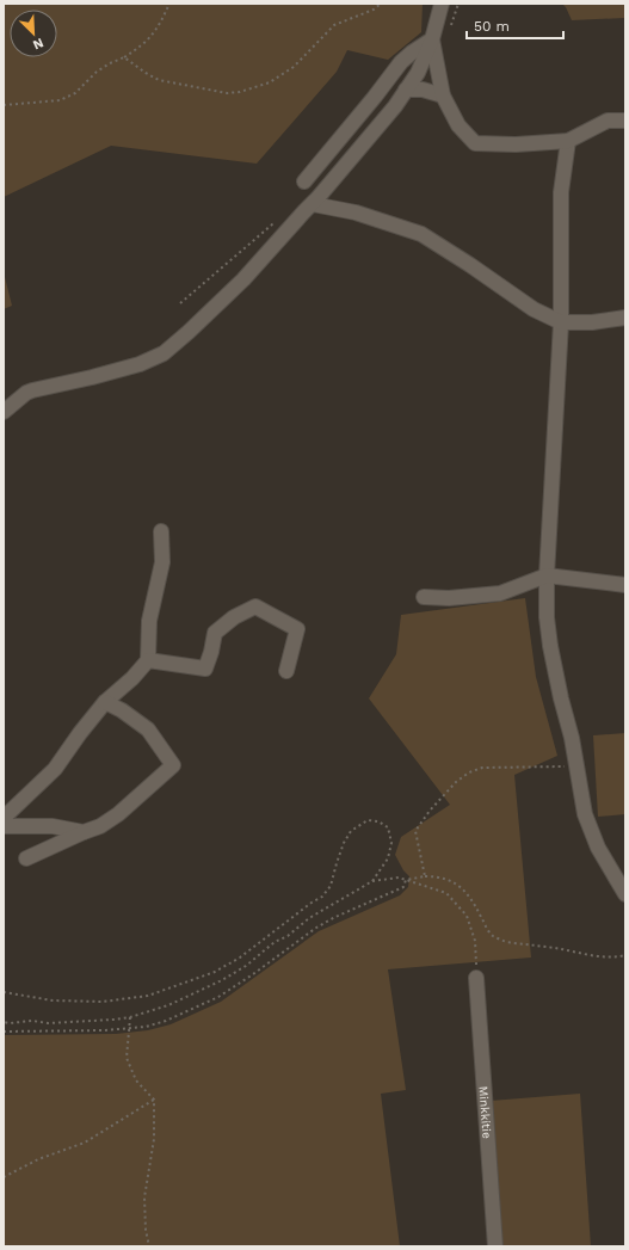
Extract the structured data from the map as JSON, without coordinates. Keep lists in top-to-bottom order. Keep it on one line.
{"streets":{"street":["Minkkitie"]},"scale_bar":"50 m","north":"bottom right"}
